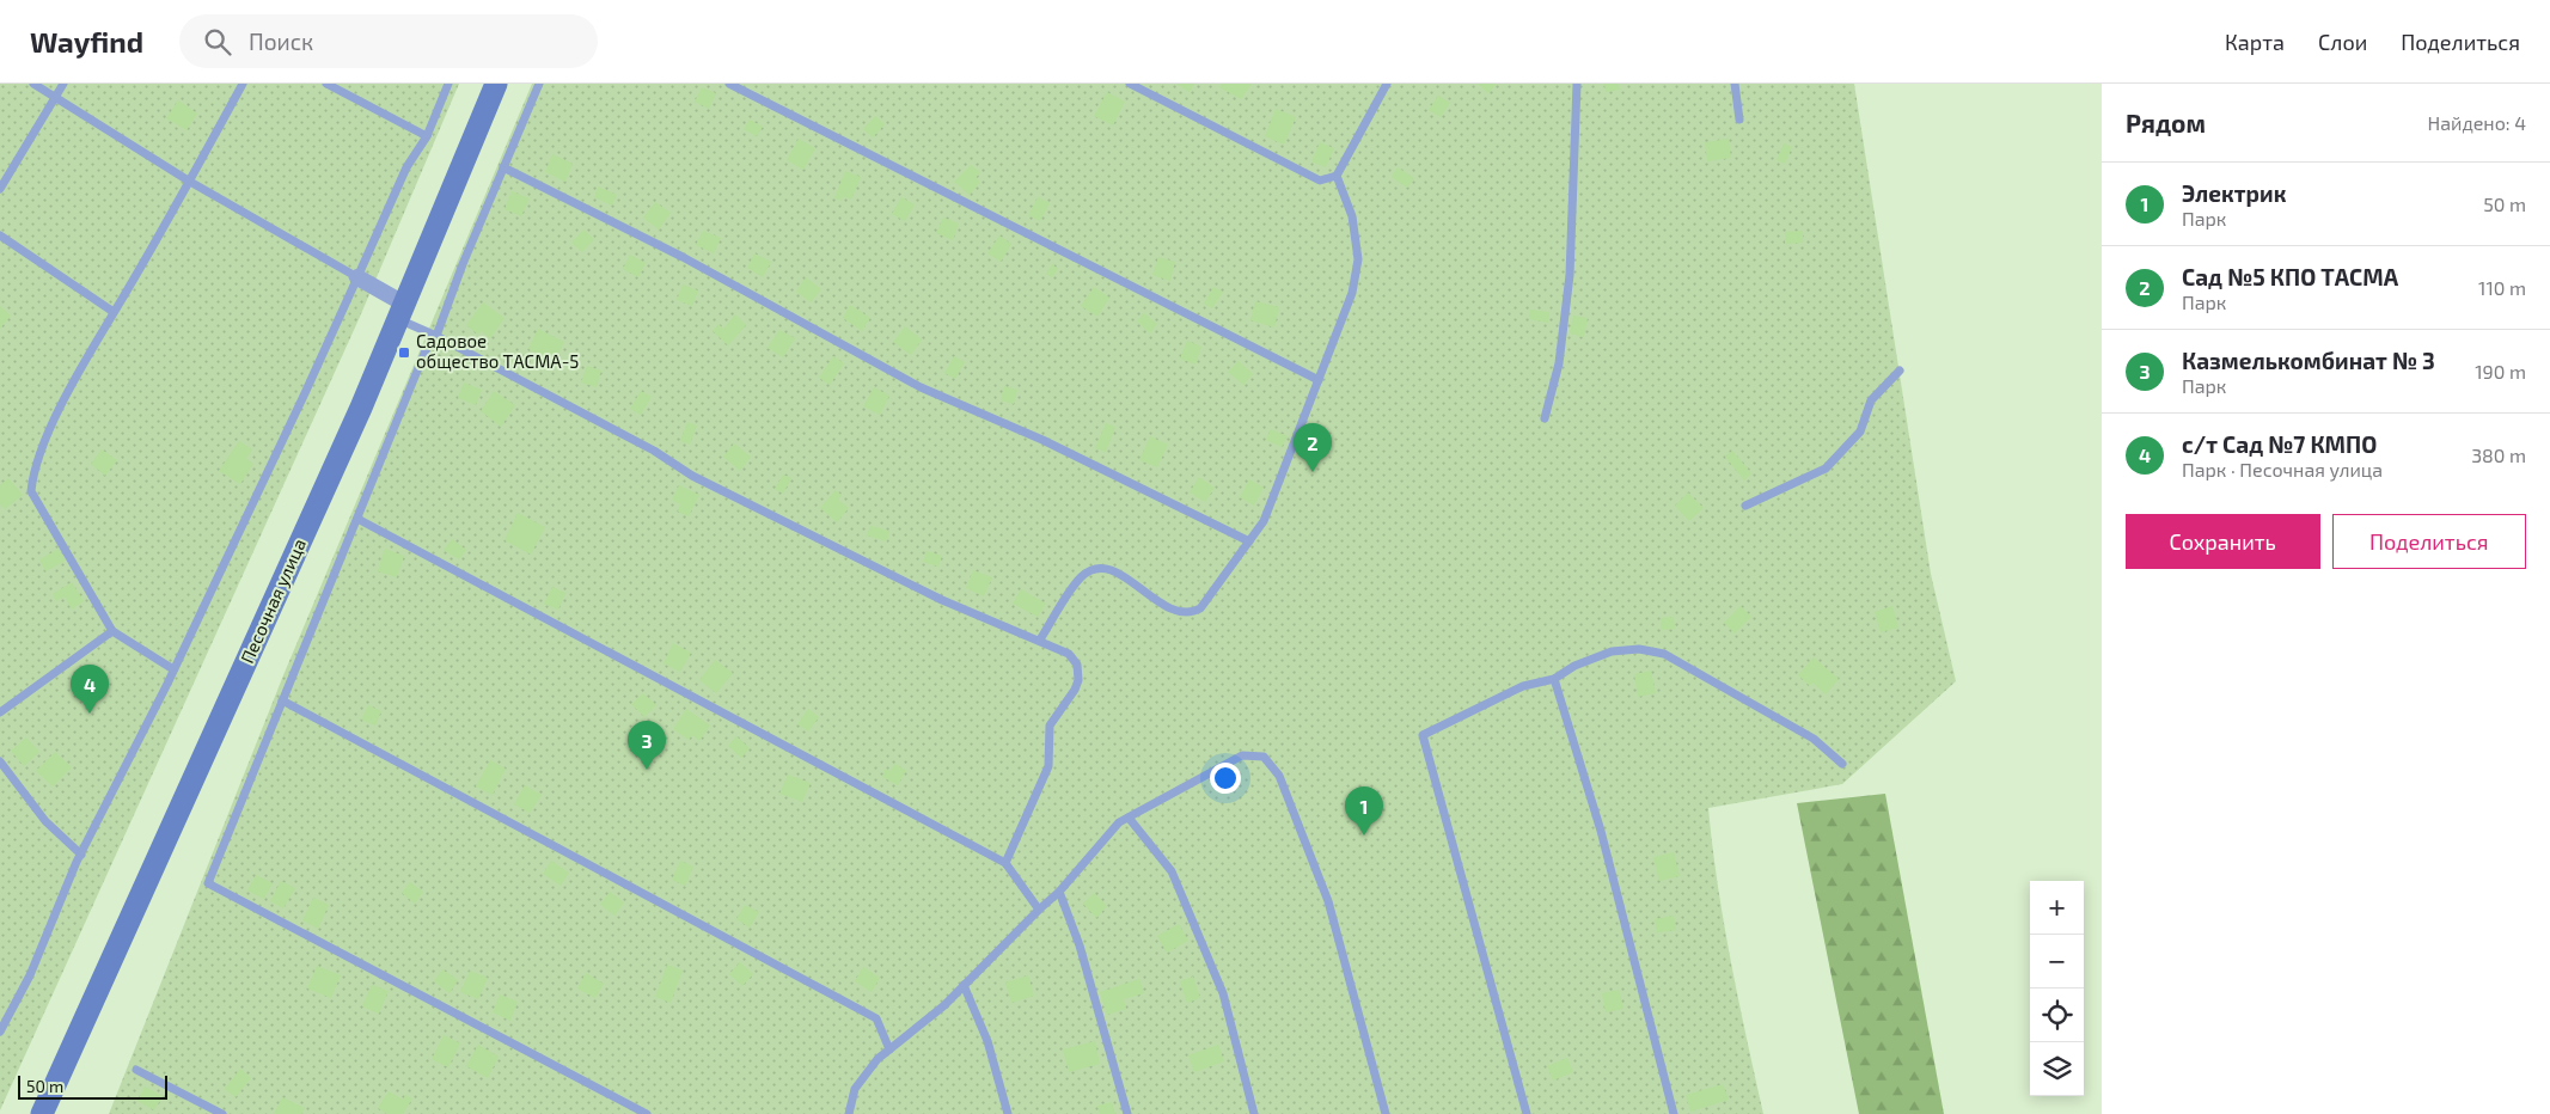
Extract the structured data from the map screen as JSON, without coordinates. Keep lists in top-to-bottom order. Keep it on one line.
{"streets":{"main road":["Песочная улица"]},"places":{"transit":["Садовое общество ТАСМА-5"]},"scale_bar":"50 m","page":{"header":"Wayfind","search":"Поиск","nav":["Карта","Слои","Поделиться"],"heading":["Рядом","Найдено: 4"],"list":[{"mark":"1","name":"Электрик","note":"Парк","value":"50 m"},{"mark":"2","name":"Сад №5 КПО ТАСМА","note":"Парк","value":"110 m"},{"mark":"3","name":"Казмелькомбинат № 3","note":"Парк","value":"190 m"},{"mark":"4","name":"с/т Сад №7 КМПО","note":"Парк · Песочная улица","value":"380 m"}],"pins":["2","4","3","1"],"buttons":["Сохранить","Поделиться"],"map_buttons":["+","−"],"scale":"50 m"}}
